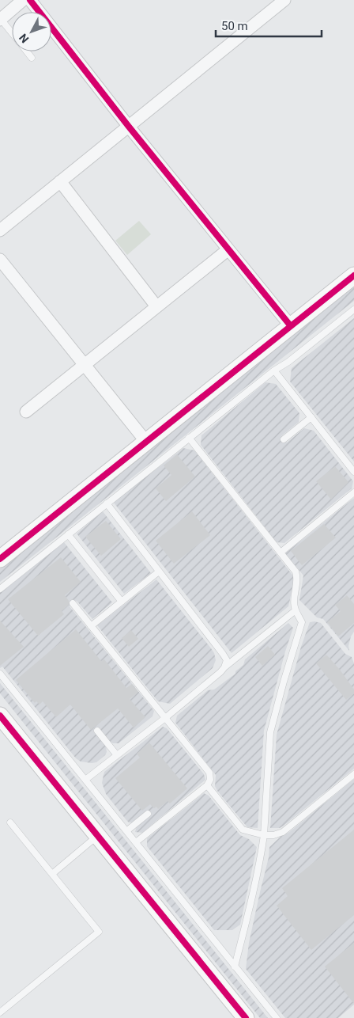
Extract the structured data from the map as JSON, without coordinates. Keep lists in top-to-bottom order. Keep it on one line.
{"scale_bar":"50 m","north":"bottom left"}
